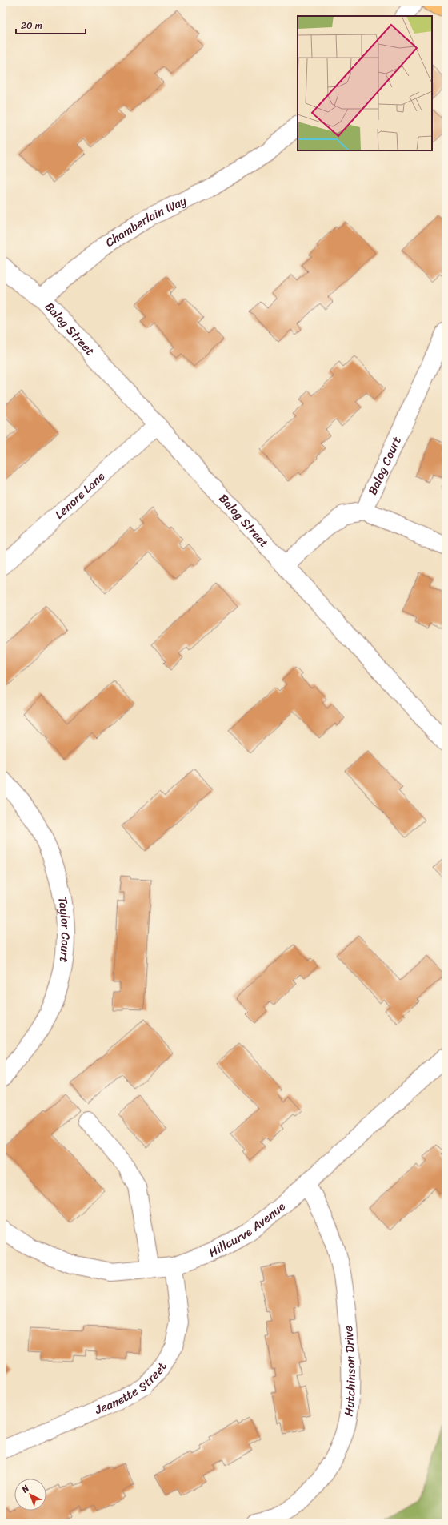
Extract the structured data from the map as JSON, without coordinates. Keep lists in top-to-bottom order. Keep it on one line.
{"streets":{"street":["Chamberlain Way","Balog Street","Balog Court","Lenore Lane","Taylor Court","Hillcurve Avenue","Hutchinson Drive","Jeanette Street"]},"crossings":[["Chamberlain Way","Balog Street"],["Balog Street","Balog Court"],["Balog Street","Lenore Lane"],["Hillcurve Avenue","Hutchinson Drive"],["Hillcurve Avenue","Jeanette Street"]],"scale_bar":"20 m","north":"top left"}
